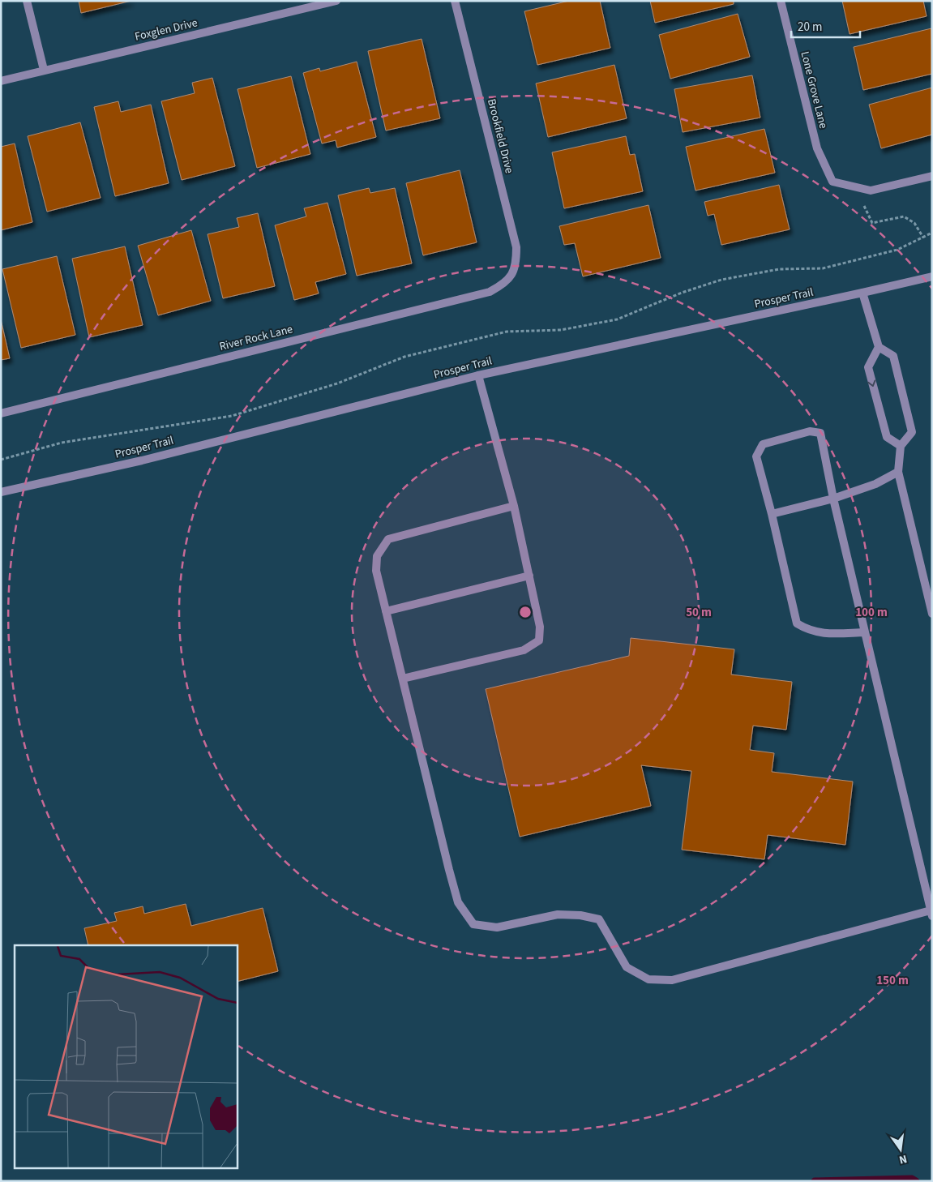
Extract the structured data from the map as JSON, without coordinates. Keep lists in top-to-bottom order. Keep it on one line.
{"streets":{"street":["Foxglen Drive","Lone Grove Lane","Brookfield Drive","Prosper Trail","River Rock Lane"]},"crossings":[["Brookfield Drive","River Rock Lane"]],"scale_bar":"20 m","north":"bottom","rings":["50 m","100 m","150 m"]}
